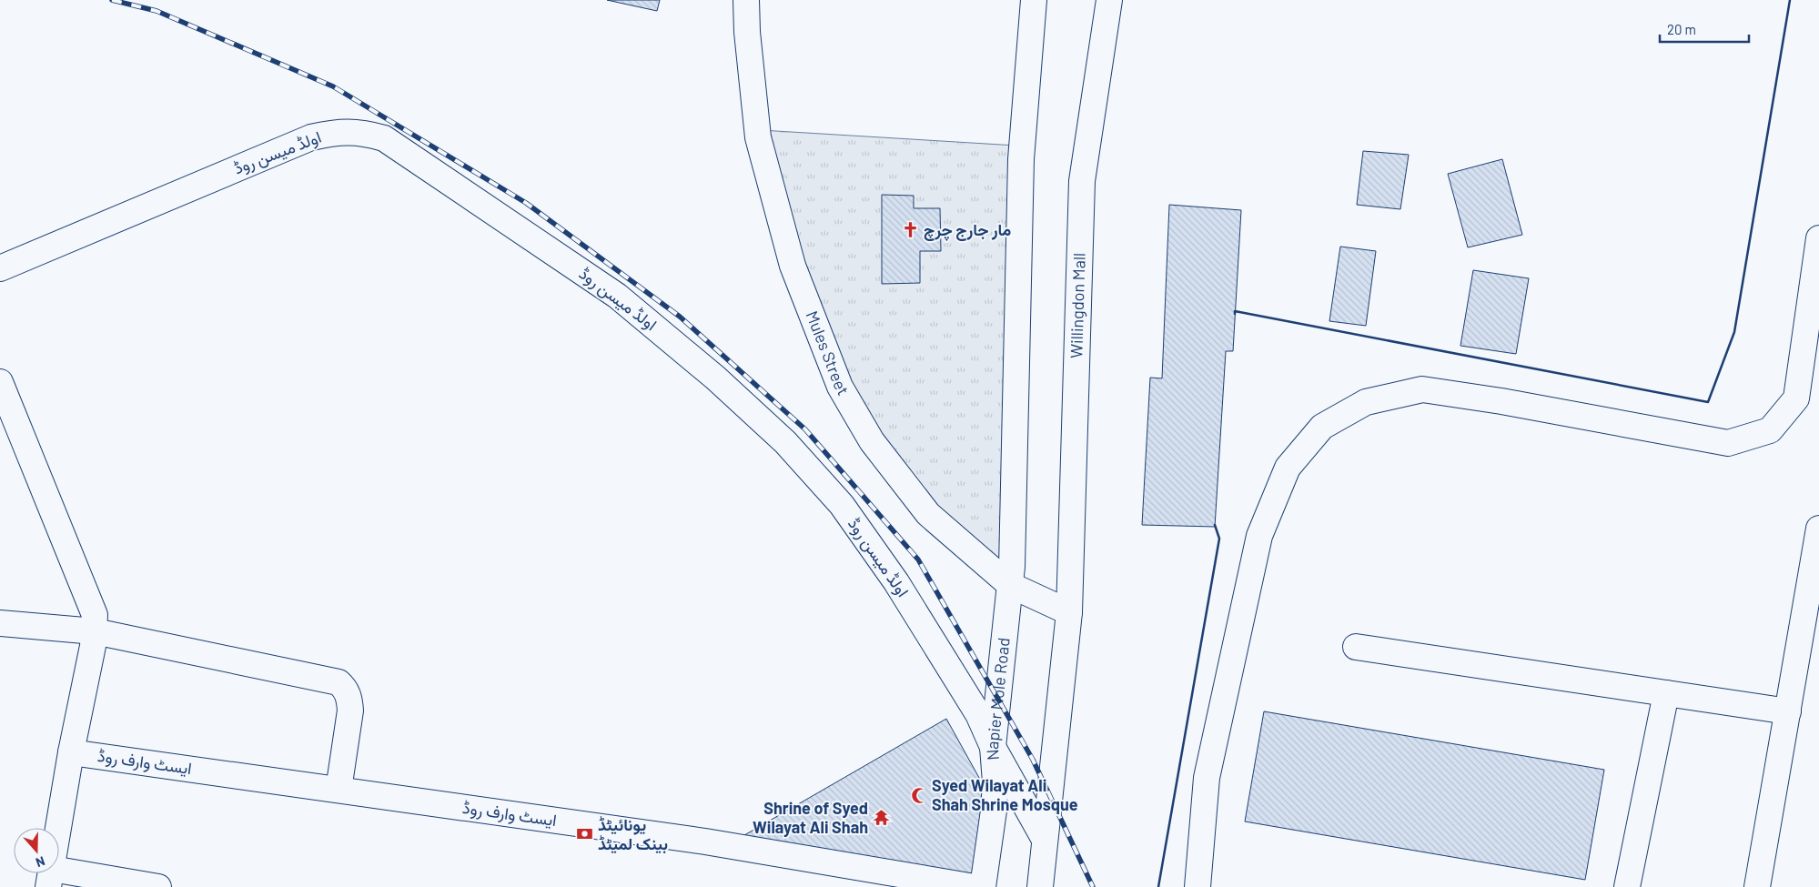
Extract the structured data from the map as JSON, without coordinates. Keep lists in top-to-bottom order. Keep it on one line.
{"streets":{"street":["اولڈ میسن روڈ","Willingdon Mall","Mules Street","Napier Mole Road","ایسٹ وارف روڈ"]},"crossings":[["اولڈ میسن روڈ","Napier Mole Road"],["Willingdon Mall","Mules Street"],["Mules Street","Napier Mole Road"]],"places":{"church":["مار جارج چرچ"],"mosque":["Syed Wilayat Ali Shah Shrine Mosque"],"temple":["Shrine of Syed Wilayat Ali Shah"],"bank":["یونائیٹڈ بینک لمیٹڈ"]},"scale_bar":"20 m","north":"bottom"}
